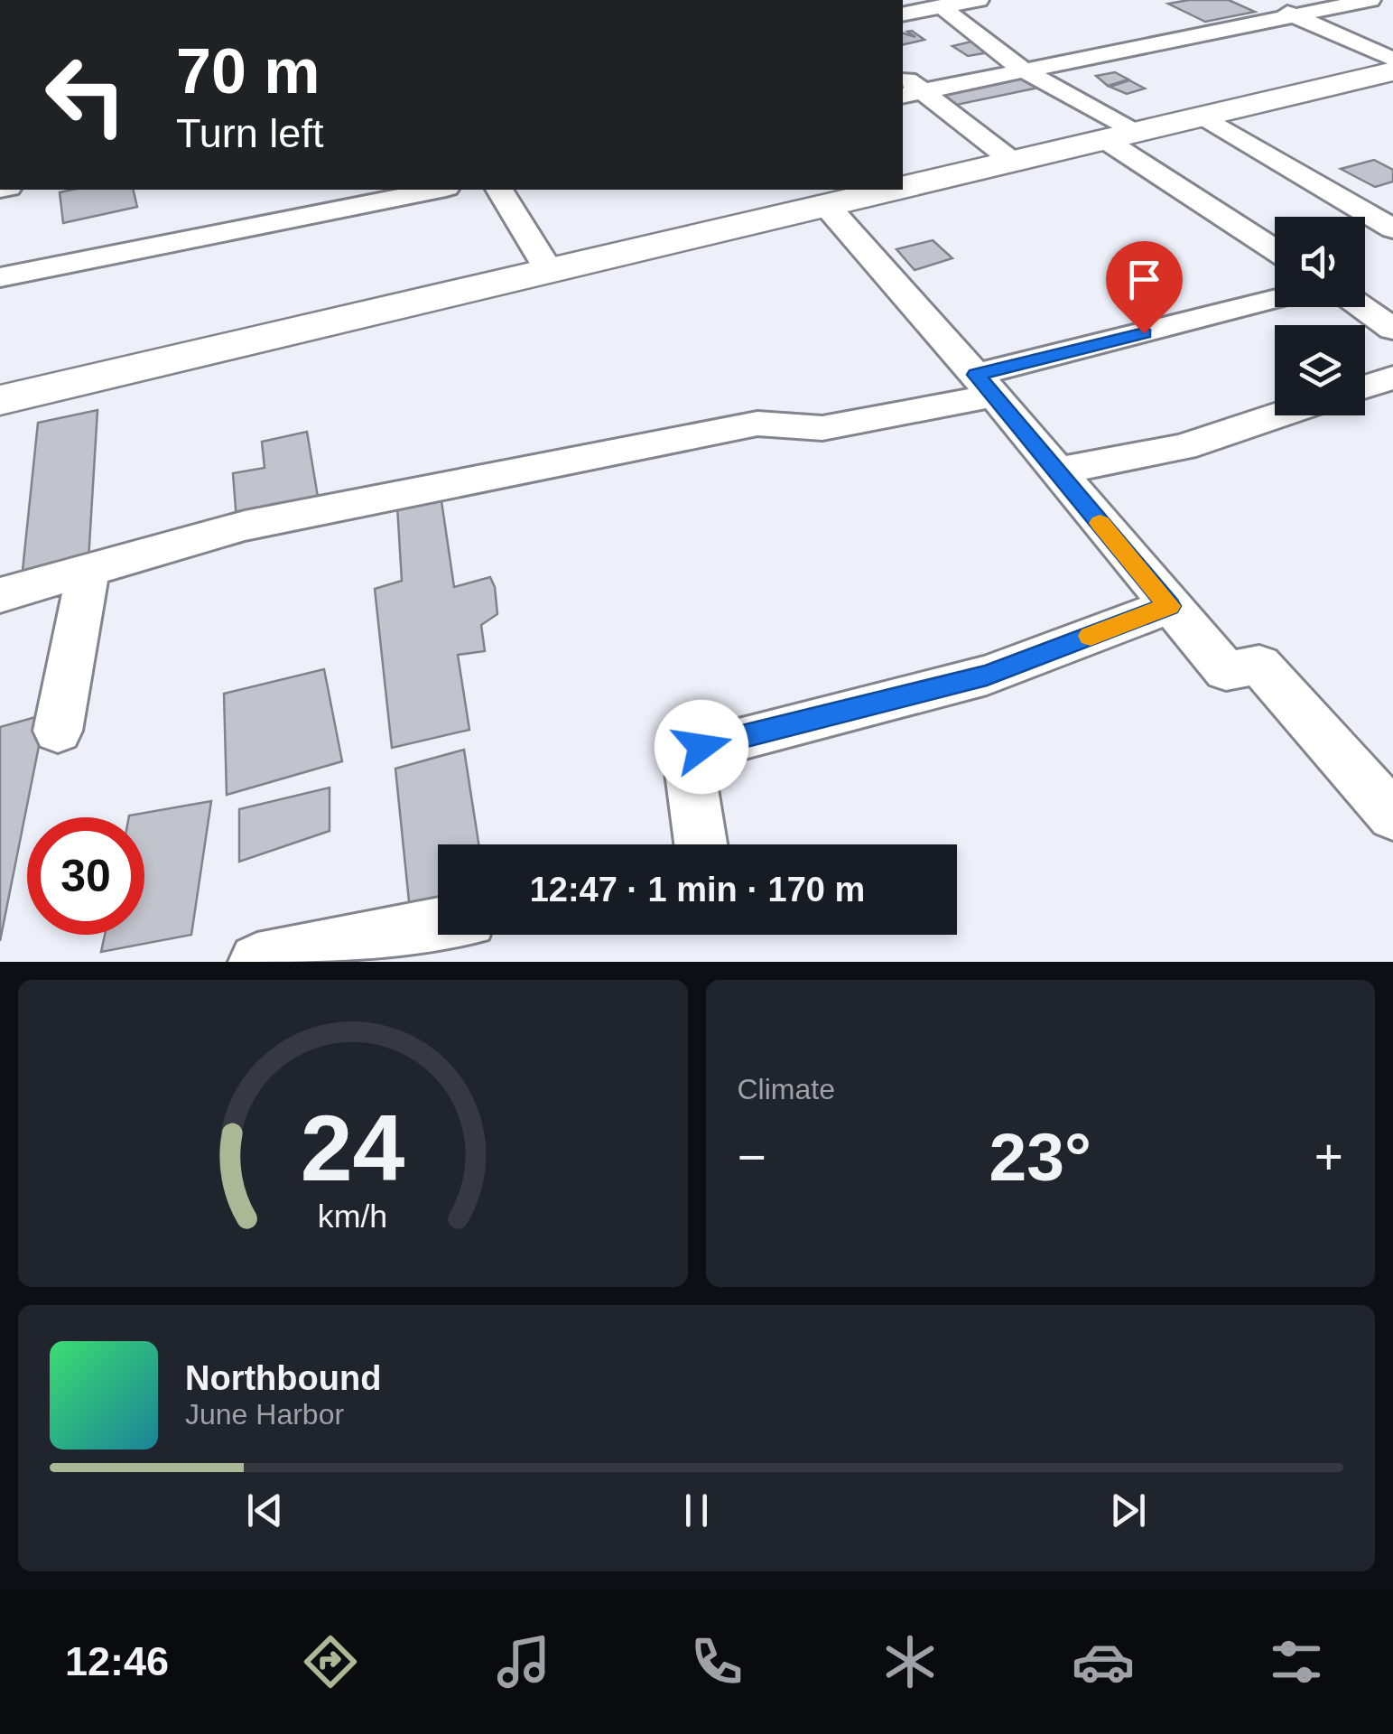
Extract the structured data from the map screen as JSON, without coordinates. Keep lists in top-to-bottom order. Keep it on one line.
{"page":{"turn":["70 m","Turn left"],"limit":"30","trip":"12:47 · 1 min · 170 m","tile":"Climate","heat":["−","23°","+"],"song":["Northbound","June Harbor"],"tabs":"12:46","gauge":["24","km/h"]}}
